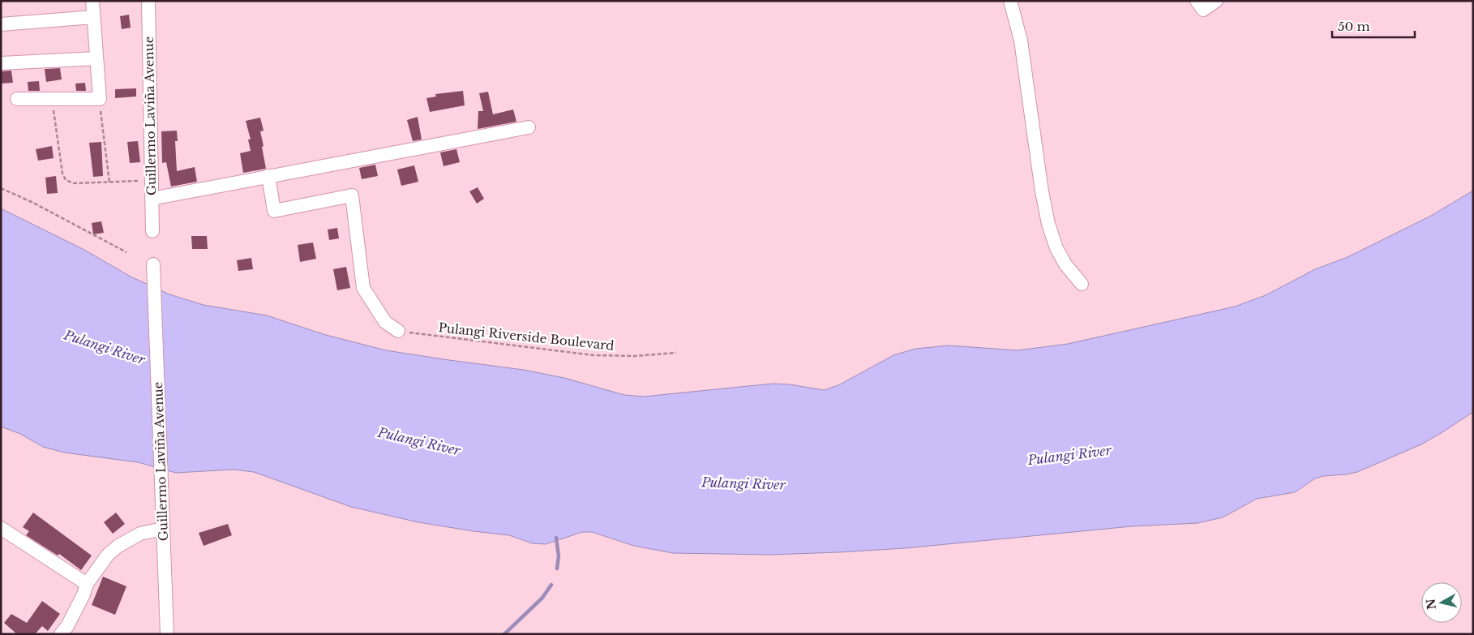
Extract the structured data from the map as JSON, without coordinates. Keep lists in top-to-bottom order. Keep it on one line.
{"streets":{"street":["Guillermo Laviña Avenue"],"path":["Pulangi Riverside Boulevard"]},"water":["Pulangi River"],"scale_bar":"50 m","north":"left"}
